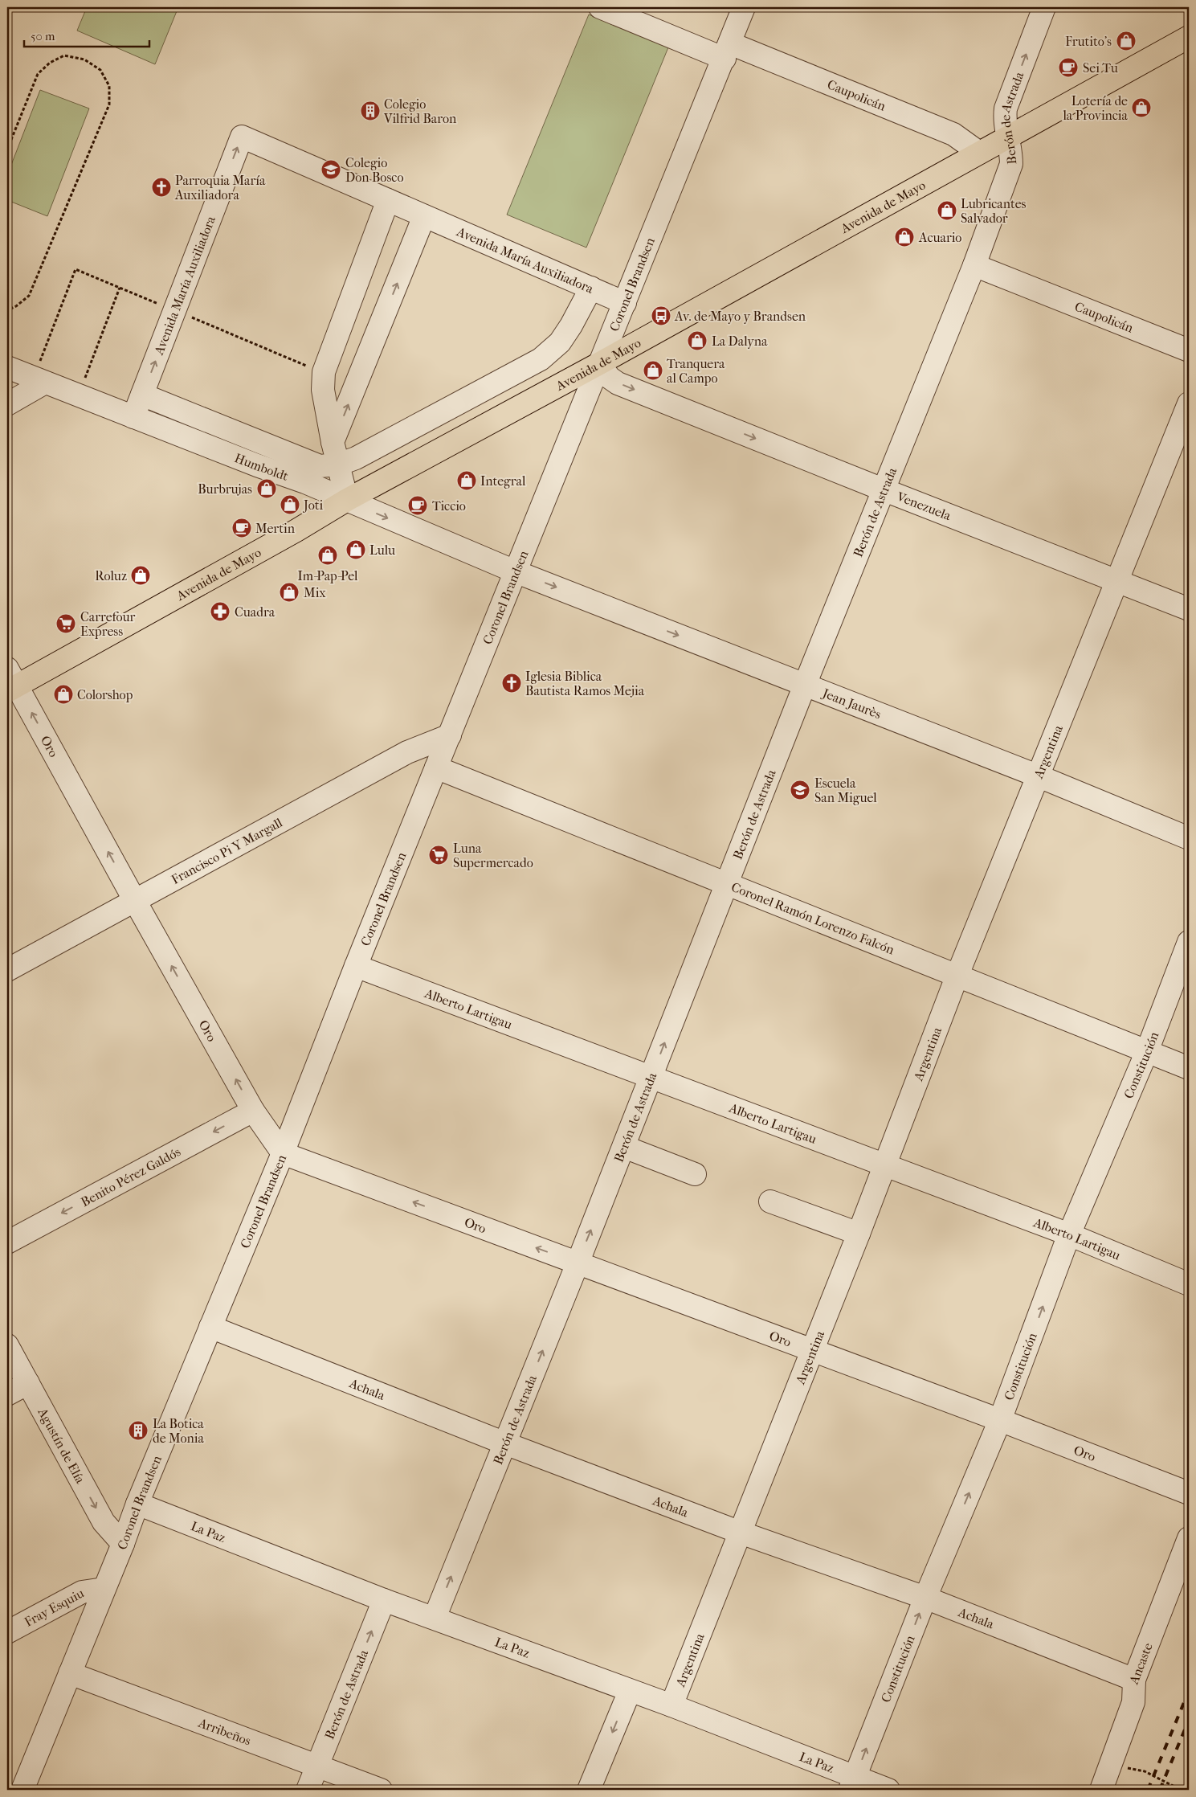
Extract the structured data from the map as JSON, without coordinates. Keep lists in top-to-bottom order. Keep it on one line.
{"streets":{"main road":["Avenida de Mayo"],"street":["Caupolicán","Berón de Astrada","Avenida María Auxiliadora","Coronel Brandsen","Humboldt","Venezuela","Jean Jaurès","Oro","Argentina","Francisco Pi Y Margall","Coronel Ramón Lorenzo Falcón","Alberto Lartigau","Constitución","Benito Pérez Galdós","Achala","Agustín de Elía","La Paz","Fray Esquiu","Ancaste","Arribeños"]},"crossings":[["Caupolicán","Berón de Astrada"],["Caupolicán","Avenida de Mayo"],["Caupolicán","Coronel Brandsen"],["Berón de Astrada","Avenida de Mayo"],["Berón de Astrada","Venezuela"],["Berón de Astrada","Jean Jaurès"],["Berón de Astrada","Oro"],["Berón de Astrada","Coronel Ramón Lorenzo Falcón"],["Berón de Astrada","Alberto Lartigau"],["Berón de Astrada","Achala"],["Berón de Astrada","La Paz"],["Berón de Astrada","Arribeños"],["Avenida de Mayo","Coronel Brandsen"],["Avenida de Mayo","Humboldt"],["Avenida de Mayo","Venezuela"],["Avenida de Mayo","Oro"],["Avenida María Auxiliadora","Coronel Brandsen"],["Avenida María Auxiliadora","Humboldt"],["Coronel Brandsen","Humboldt"],["Coronel Brandsen","Venezuela"],["Coronel Brandsen","Jean Jaurès"],["Coronel Brandsen","Oro"],["Coronel Brandsen","Francisco Pi Y Margall"],["Coronel Brandsen","Coronel Ramón Lorenzo Falcón"],["Coronel Brandsen","Alberto Lartigau"],["Coronel Brandsen","Achala"],["Coronel Brandsen","Agustín de Elía"],["Coronel Brandsen","La Paz"],["Coronel Brandsen","Fray Esquiu"],["Coronel Brandsen","Arribeños"],["Humboldt","Jean Jaurès"],["Venezuela","Argentina"],["Jean Jaurès","Argentina"],["Oro","Argentina"],["Oro","Francisco Pi Y Margall"],["Oro","Constitución"],["Oro","Benito Pérez Galdós"],["Argentina","Coronel Ramón Lorenzo Falcón"],["Argentina","Alberto Lartigau"],["Argentina","Achala"],["Argentina","La Paz"],["Coronel Ramón Lorenzo Falcón","Constitución"],["Alberto Lartigau","Constitución"],["Constitución","Achala"],["Constitución","La Paz"],["Achala","Ancaste"]],"one_way":["Berón de Astrada","Venezuela","Jean Jaurès","Oro","Constitución","Benito Pérez Galdós","Agustín de Elía"],"places":{"shop":["Frutito's","Lotería de la Provincia","Lubricantes Salvador","Acuario","La Dalyna","Tranquera al Campo","Integral","Burbrujas","Joti","Lulu","Im-Pap-Pel","Roluz","Mix","Colorshop"],"cafe":["Sei Tu","Ticcio","Mertin"],"building":["Colegio Vilfrid Baron","La Botica de Monia"],"school or university":["Colegio Don Bosco","Escuela San Miguel"],"church":["Parroquia María Auxiliadora","Iglesia Biblica Bautista Ramos Mejia"],"bus stop":["Av. de Mayo y Brandsen"],"pharmacy":["Cuadra"],"supermarket":["Carrefour Express","Luna Supermercado"]},"scale_bar":"50 m"}
